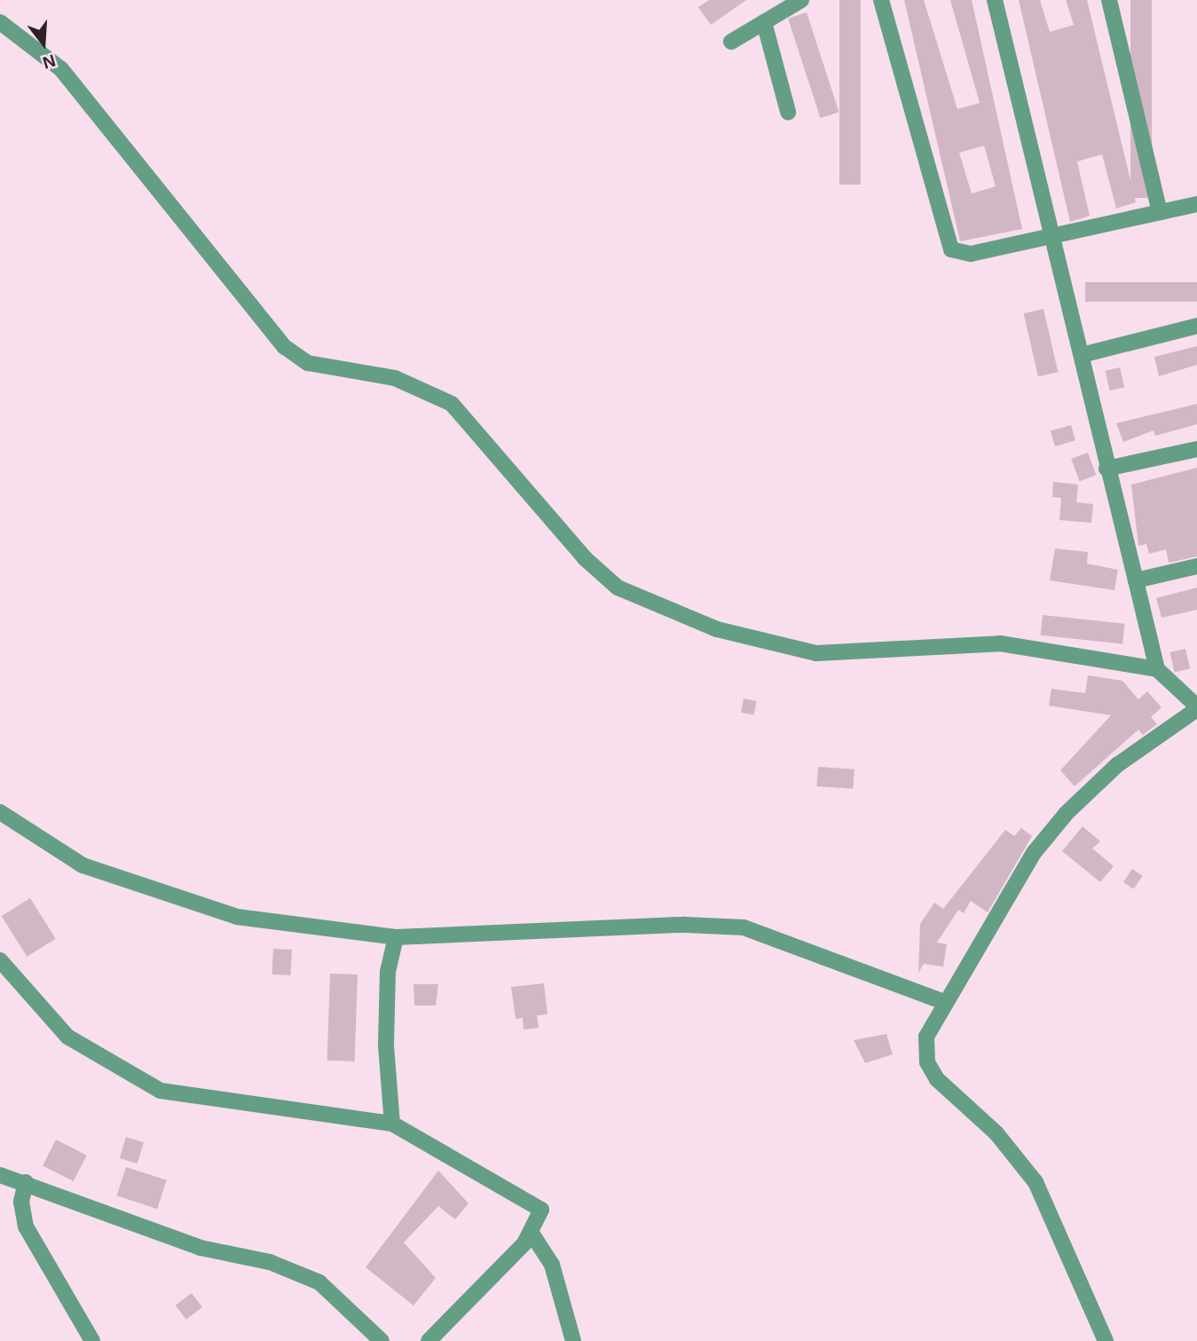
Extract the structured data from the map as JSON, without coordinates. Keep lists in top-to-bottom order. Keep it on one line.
{"north":"bottom"}
